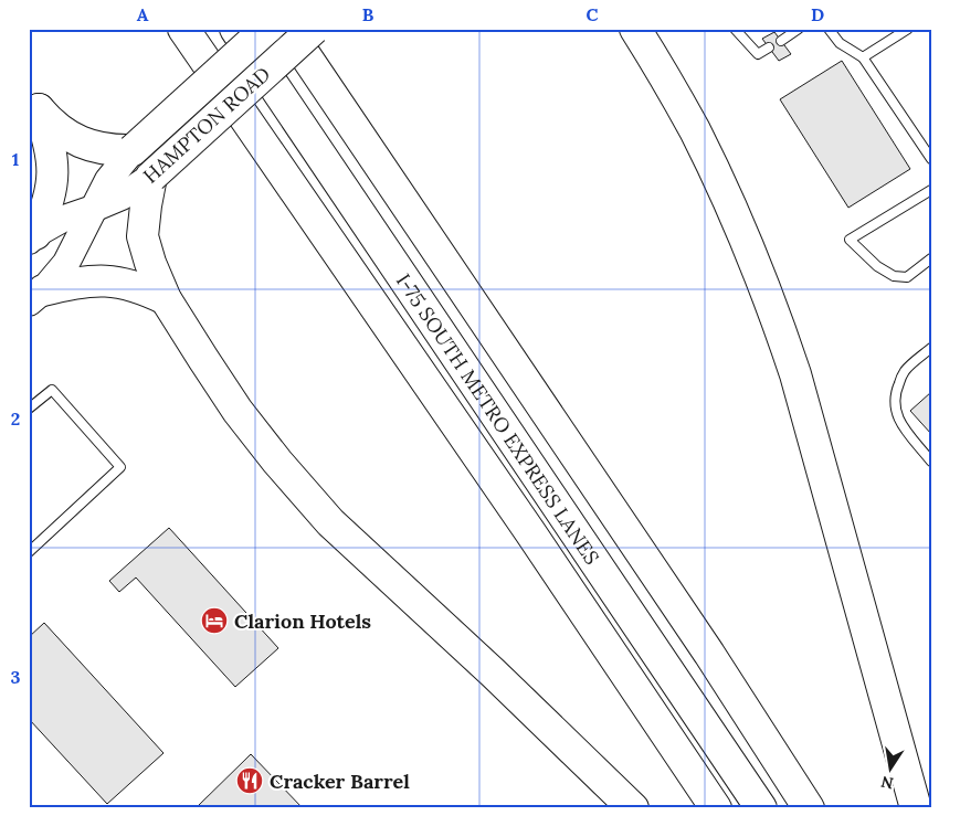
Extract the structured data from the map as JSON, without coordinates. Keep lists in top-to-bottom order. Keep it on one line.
{"streets":{"highway":["HAMPTON ROAD","I-75 SOUTH METRO EXPRESS LANES"]},"places":{"hotel":["Clarion Hotels"],"restaurant":["Cracker Barrel"]},"north":"bottom","grid":{"columns":["A","B","C","D"],"rows":["1","2","3"]}}
